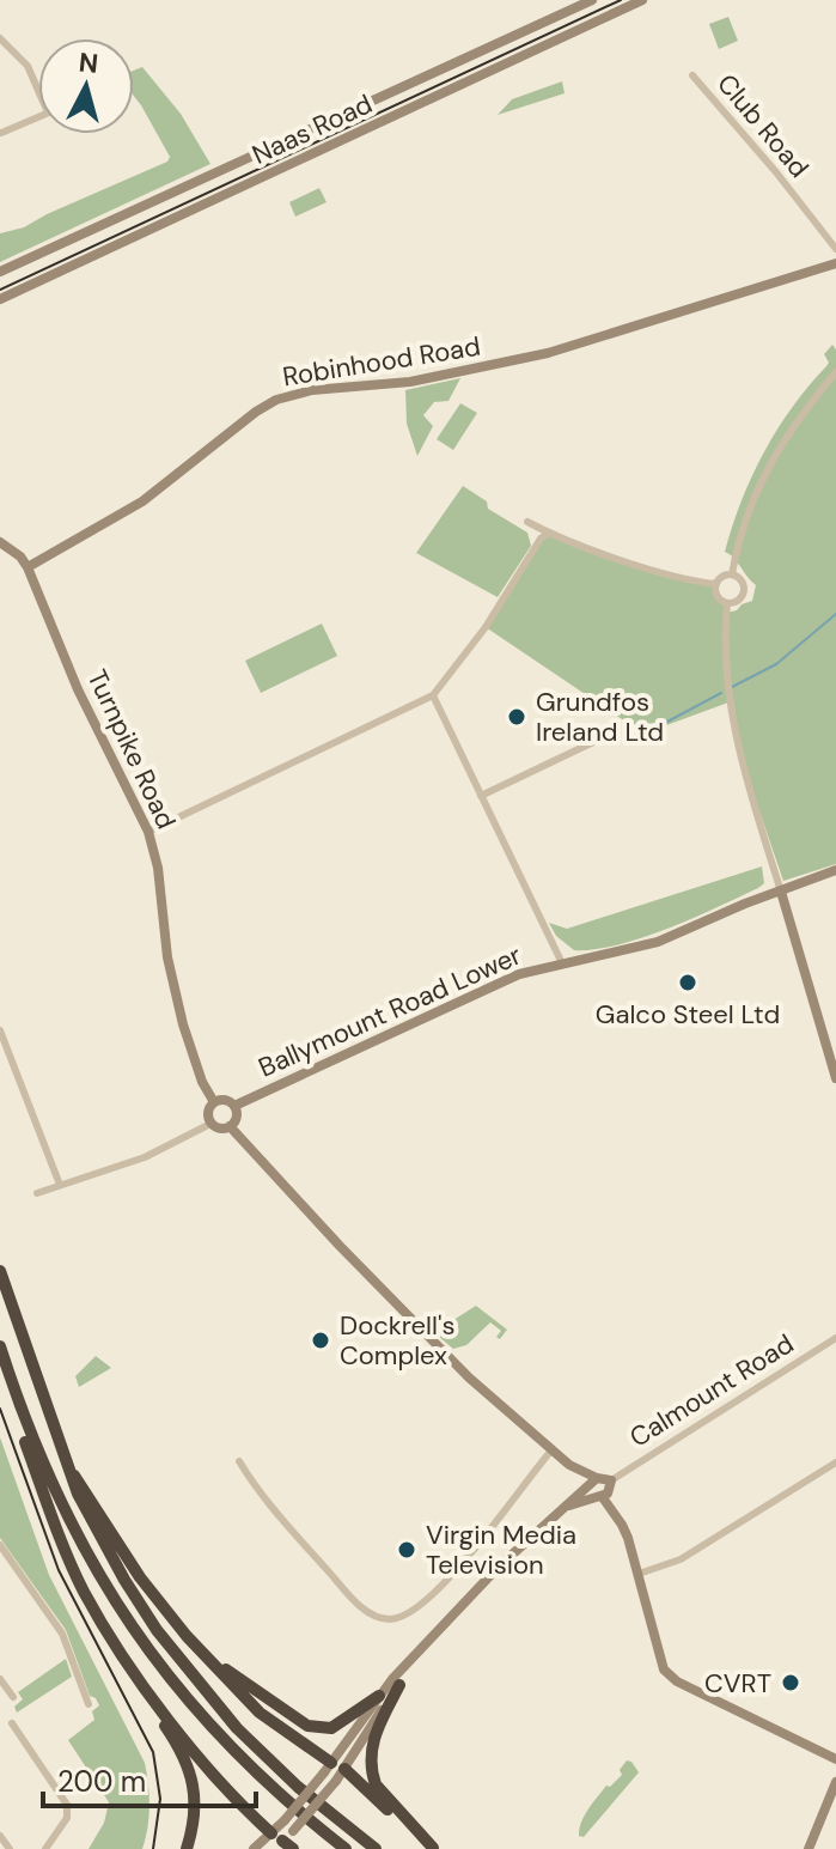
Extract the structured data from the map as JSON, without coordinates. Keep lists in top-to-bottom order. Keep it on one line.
{"streets":{"street":["Club Road","Naas Road","Robinhood Road","Turnpike Road","Ballymount Road Lower","Calmount Road"]},"crossings":[["Robinhood Road","Turnpike Road"],["Turnpike Road","Ballymount Road Lower"]],"places":["Grundfos Ireland Ltd","Galco Steel Ltd","Dockrell's Complex","Virgin Media Television","CVRT"],"scale_bar":"200 m","north":"top"}
